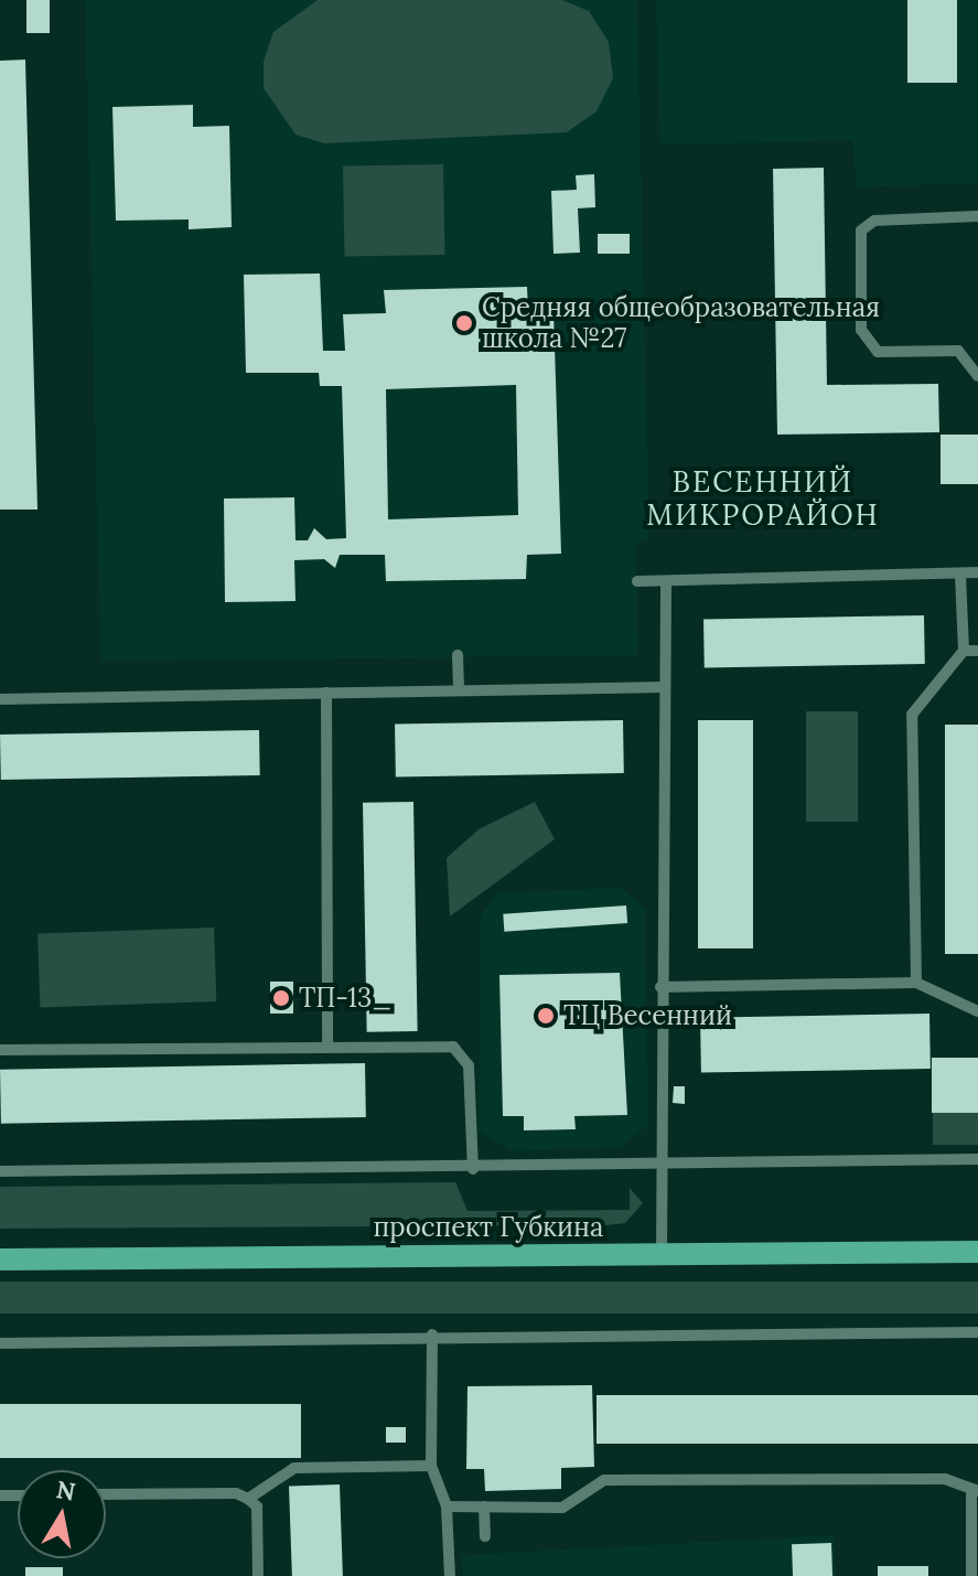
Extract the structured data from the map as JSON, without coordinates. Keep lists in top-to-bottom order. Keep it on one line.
{"streets":{"main road":["проспект Губкина"]},"districts":["ВЕСЕННИЙ МИКРОРАЙОН"],"places":["Средняя общеобразовательная школа №27","ТП-13_","ТЦ Весенний"],"north":"top"}
